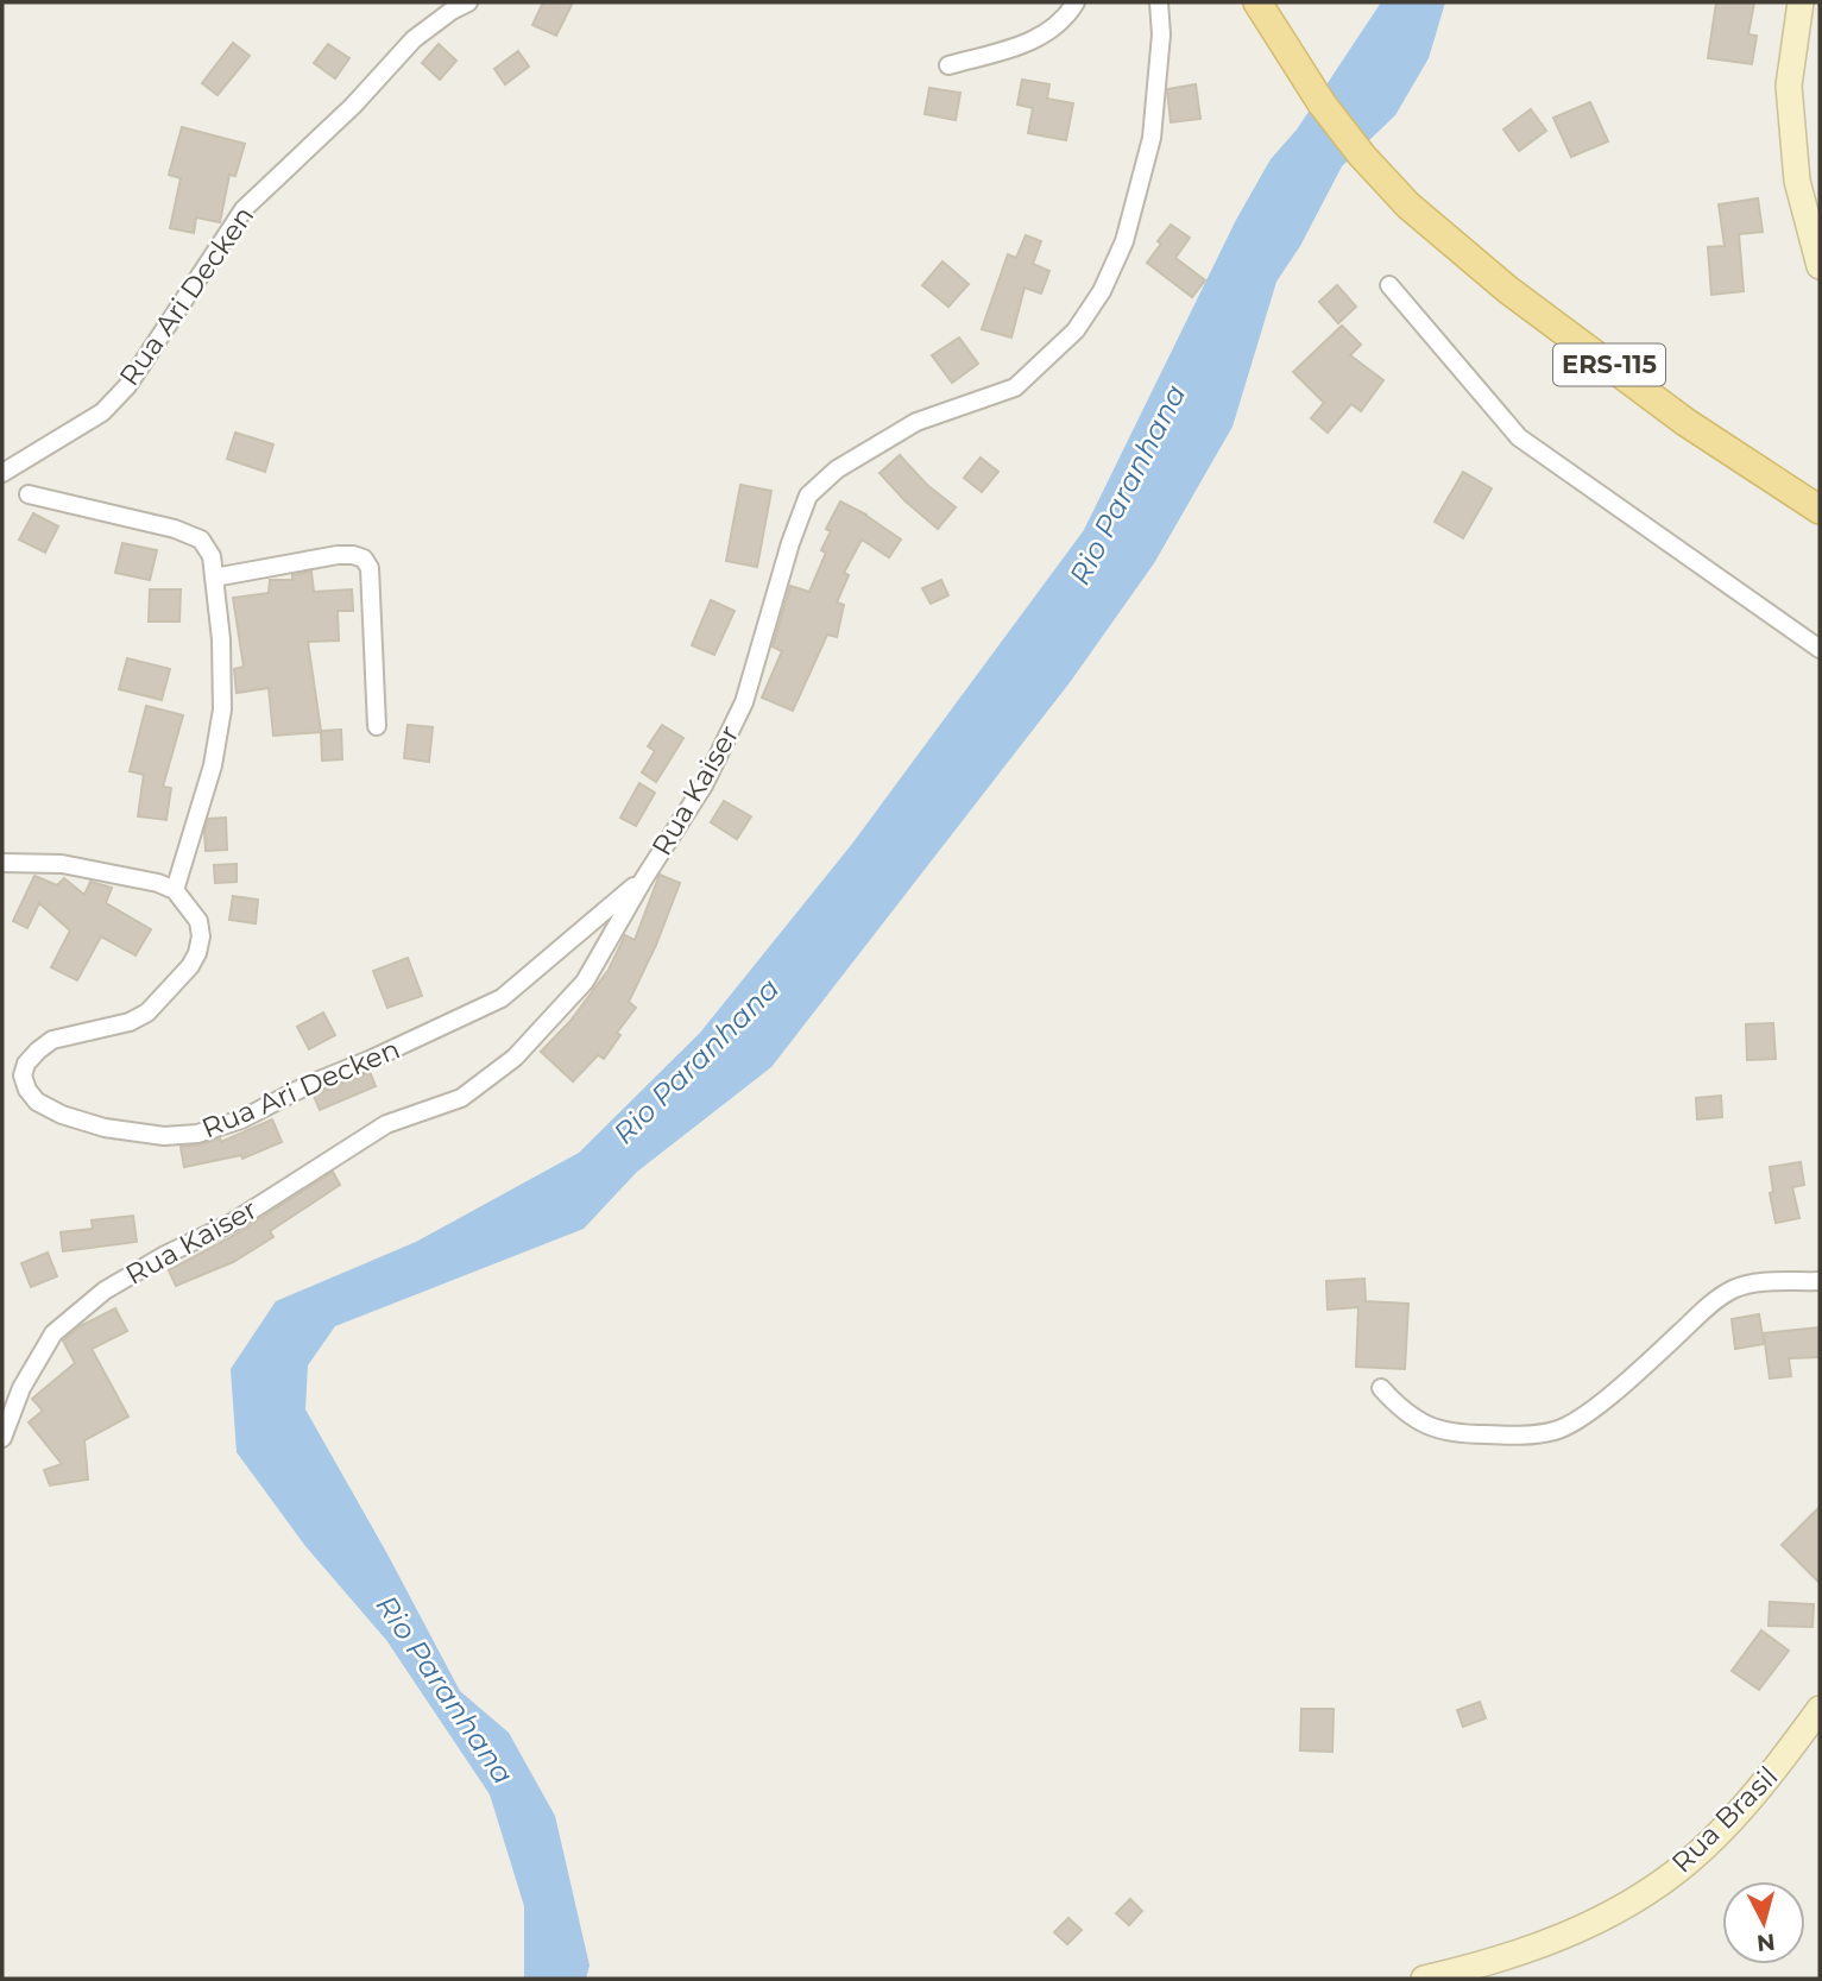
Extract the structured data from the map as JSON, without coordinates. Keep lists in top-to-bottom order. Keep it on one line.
{"streets":{"main road":["ERS-115"],"street":["Rua Ari Decken","Rua Kaiser","Rua Brasil"]},"crossings":[["Rua Ari Decken","Rua Kaiser"]],"water":["Rio Paranhana"],"north":"bottom"}
